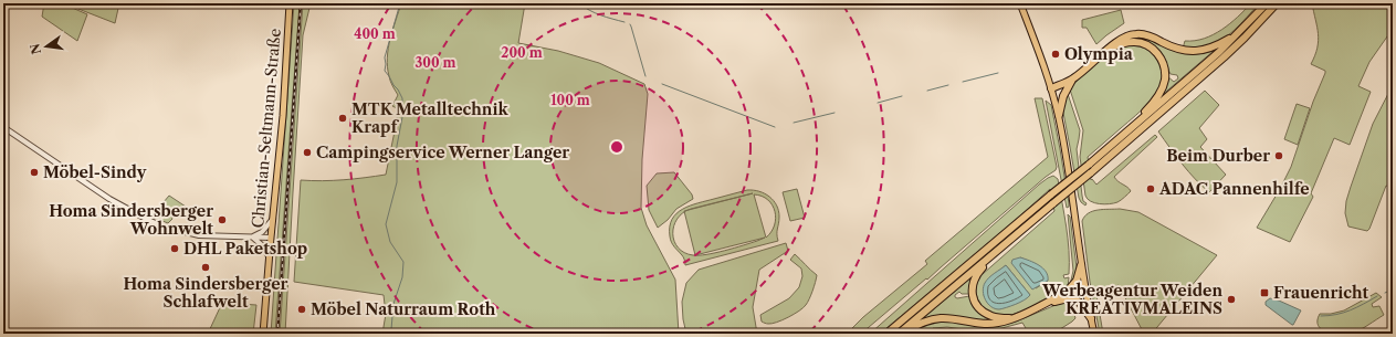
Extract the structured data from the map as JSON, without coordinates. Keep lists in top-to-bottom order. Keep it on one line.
{"streets":{"main road":["Christian-Seltmann-Straße"]},"places":{"other":["Olympia","MTK Metalltechnik Krapf","Campingservice Werner Langer","Beim Durber","Möbel-Sindy","ADAC Pannenhilfe","Homa Sindersberger Wohnwelt","DHL Paketshop","Homa Sindersberger Schlafwelt","Werbeagentur Weiden KREATIVMALEINS","Möbel Naturraum Roth"],"transit":["Frauenricht"]},"north":"left","rings":["400 m","200 m","300 m","100 m"]}
